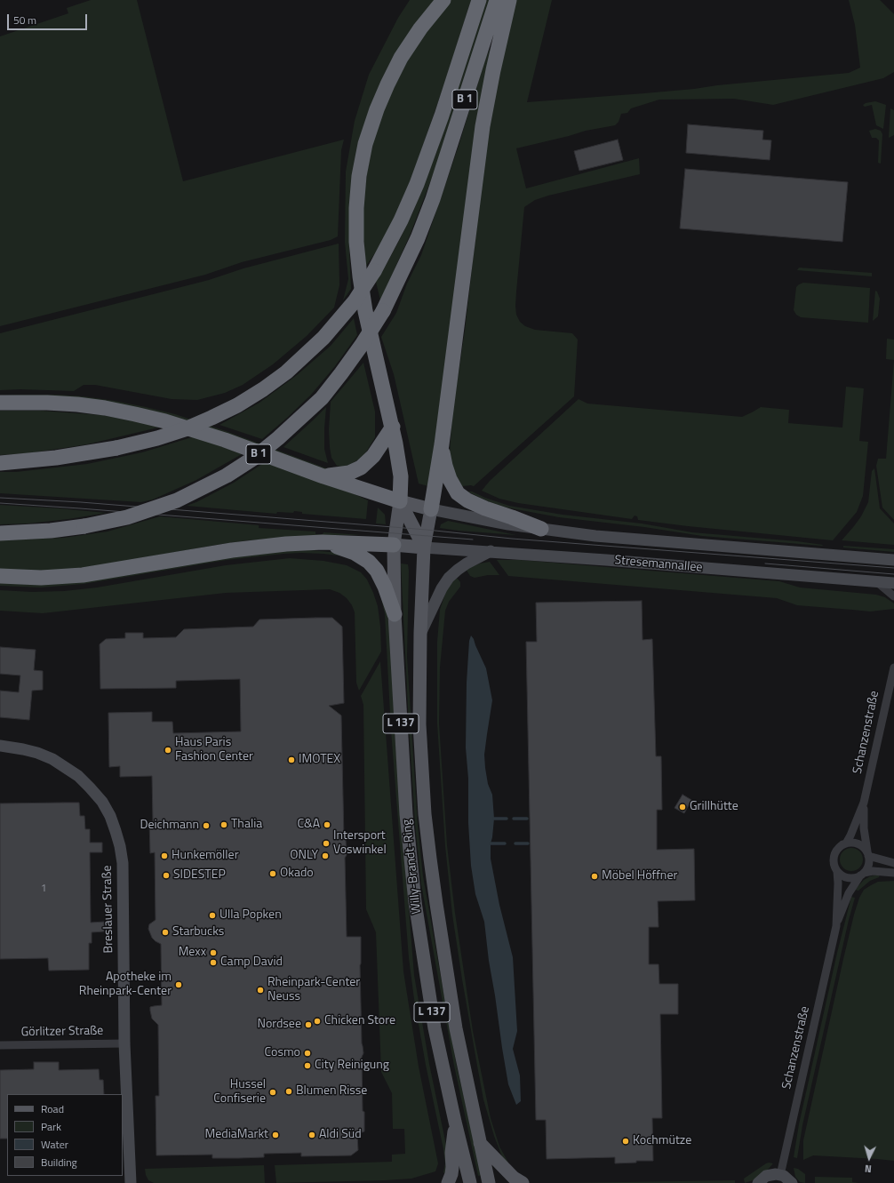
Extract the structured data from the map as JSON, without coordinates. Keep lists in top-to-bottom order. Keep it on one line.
{"streets":{"highway":["B 1"],"main road":["Stresemannallee","L 137","Willy-Brandt-Ring","Breslauer Straße"],"street":["Schanzenstraße","Görlitzer Straße"]},"crossings":[["Stresemannallee","L 137"],["Stresemannallee","Willy-Brandt-Ring"],["L 137","Willy-Brandt-Ring"],["Breslauer Straße","Görlitzer Straße"]],"places":["Haus Paris Fashion Center","IMOTEX","Grillhütte","Thalia","C&A","Deichmann","Intersport Voswinkel","Hunkemöller","ONLY","Okado","SIDESTEP","Möbel Höffner","Ulla Popken","Starbucks","Mexx","Camp David","Apotheke im Rheinpark-Center","Rheinpark-Center Neuss","Chicken Store","Nordsee","Cosmo","City Reinigung","Blumen Risse","Hussel Confiserie","MediaMarkt","Aldi Süd","Kochmütze"],"house_numbers":["1"],"legend":["Road","Park","Water","Building"],"scale_bar":"50 m","north":"bottom"}
